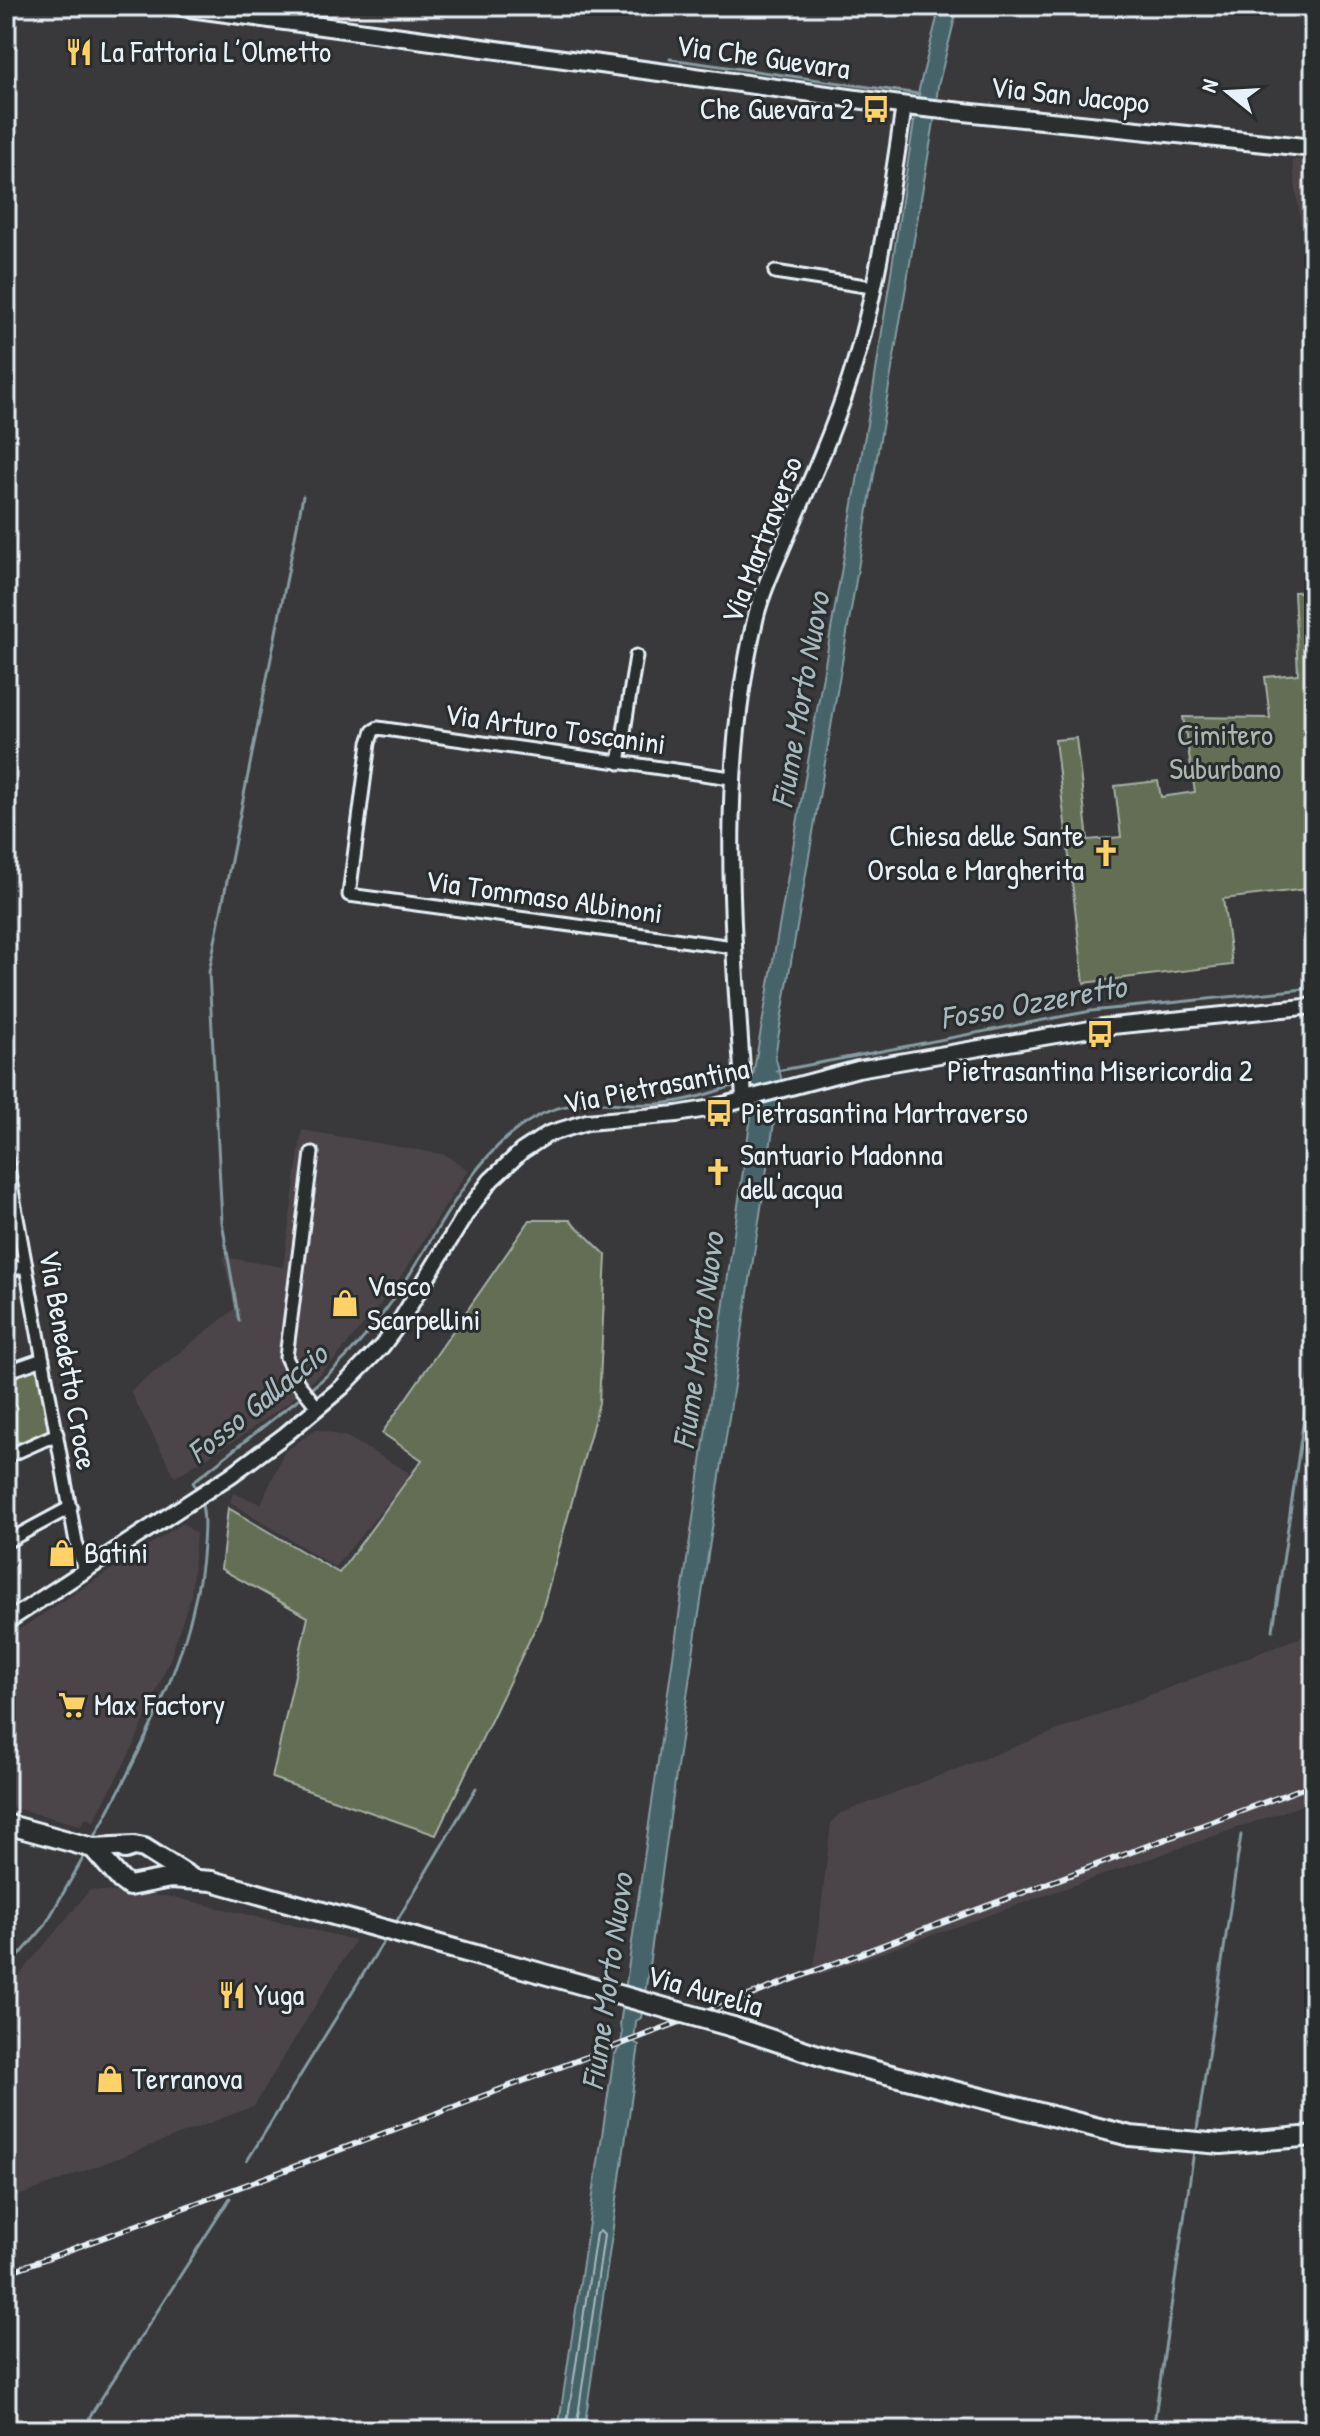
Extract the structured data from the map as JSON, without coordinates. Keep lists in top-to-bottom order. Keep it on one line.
{"streets":{"main road":["Via Che Guevara","Via San Jacopo","Via Aurelia"],"street":["Via Martraverso","Via Arturo Toscanini","Via Tommaso Albinoni","Via Pietrasantina","Via Benedetto Croce"]},"crossings":[["Via Che Guevara","Via San Jacopo"],["Via Che Guevara","Via Martraverso"],["Via San Jacopo","Via Martraverso"],["Via Martraverso","Via Arturo Toscanini"],["Via Martraverso","Via Tommaso Albinoni"],["Via Martraverso","Via Pietrasantina"],["Via Arturo Toscanini","Via Tommaso Albinoni"],["Via Pietrasantina","Via Benedetto Croce"]],"water":["Fiume Morto Nuovo","Fosso Ozzeretto","Fosso Gallaccio"],"parks":["Cimitero Suburbano"],"places":{"restaurant":["La Fattoria L’Olmetto","Yuga"],"bus stop":["Che Guevara 2","Pietrasantina Misericordia 2","Pietrasantina Martraverso"],"church":["Chiesa delle Sante Orsola e Margherita","Santuario Madonna dell'acqua"],"shop":["Vasco Scarpellini","Batini","Terranova"],"supermarket":["Max Factory"]},"north":"left"}
